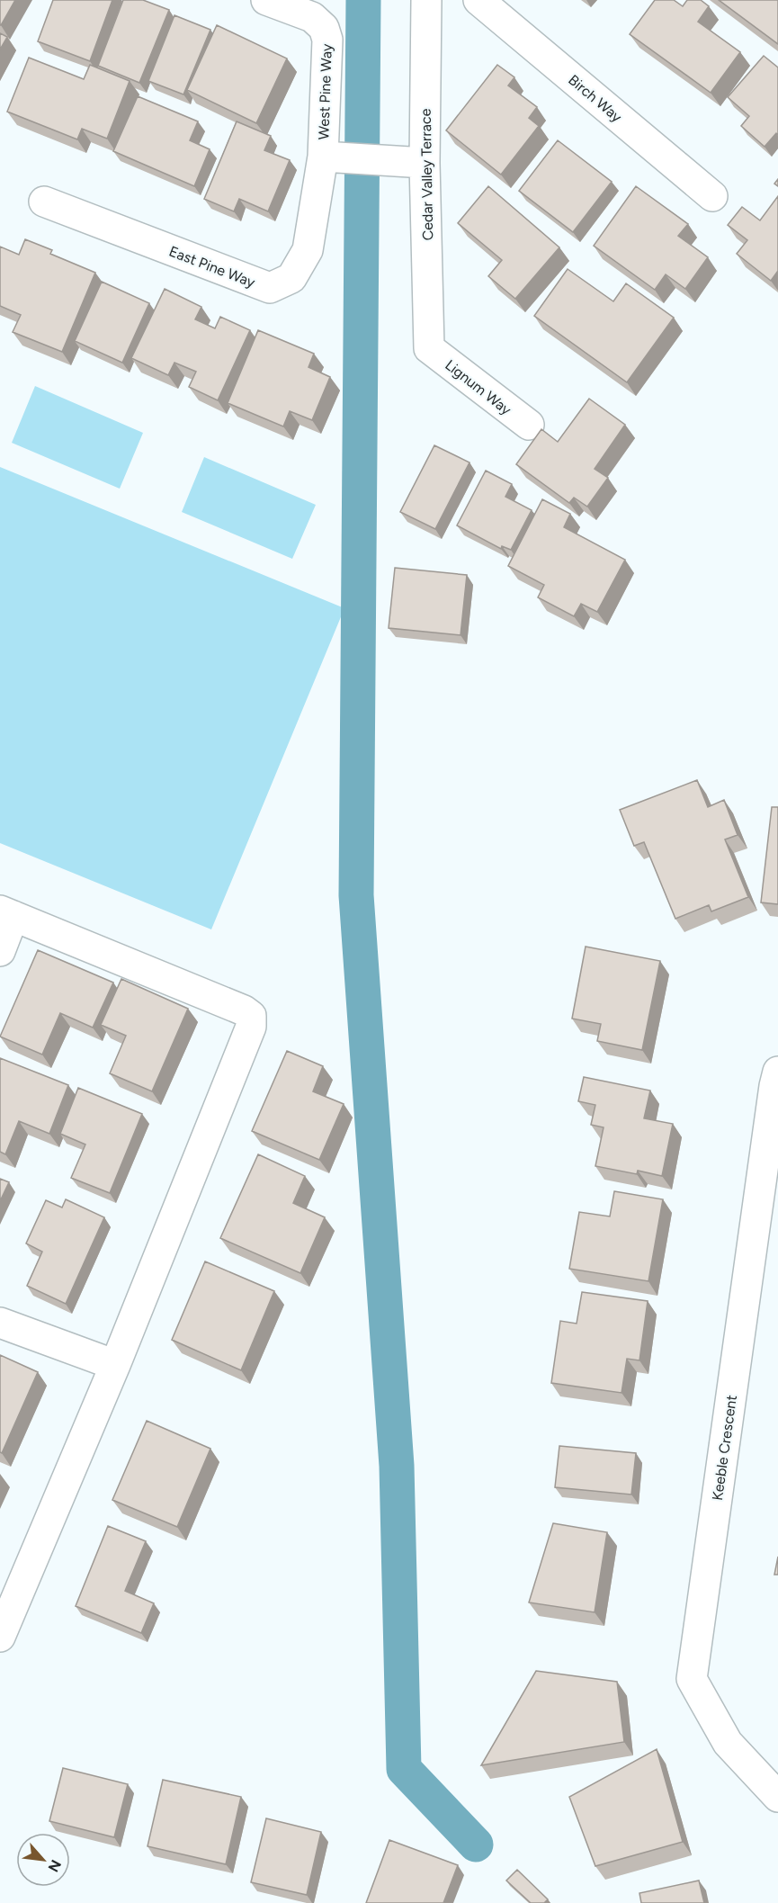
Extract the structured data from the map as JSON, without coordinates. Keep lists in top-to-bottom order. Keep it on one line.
{"streets":{"street":["West Pine Way","Birch Way","Cedar Valley Terrace","East Pine Way","Lignum Way","Keeble Crescent"]},"crossings":[["West Pine Way","East Pine Way"],["Cedar Valley Terrace","Lignum Way"]],"north":"bottom right"}
